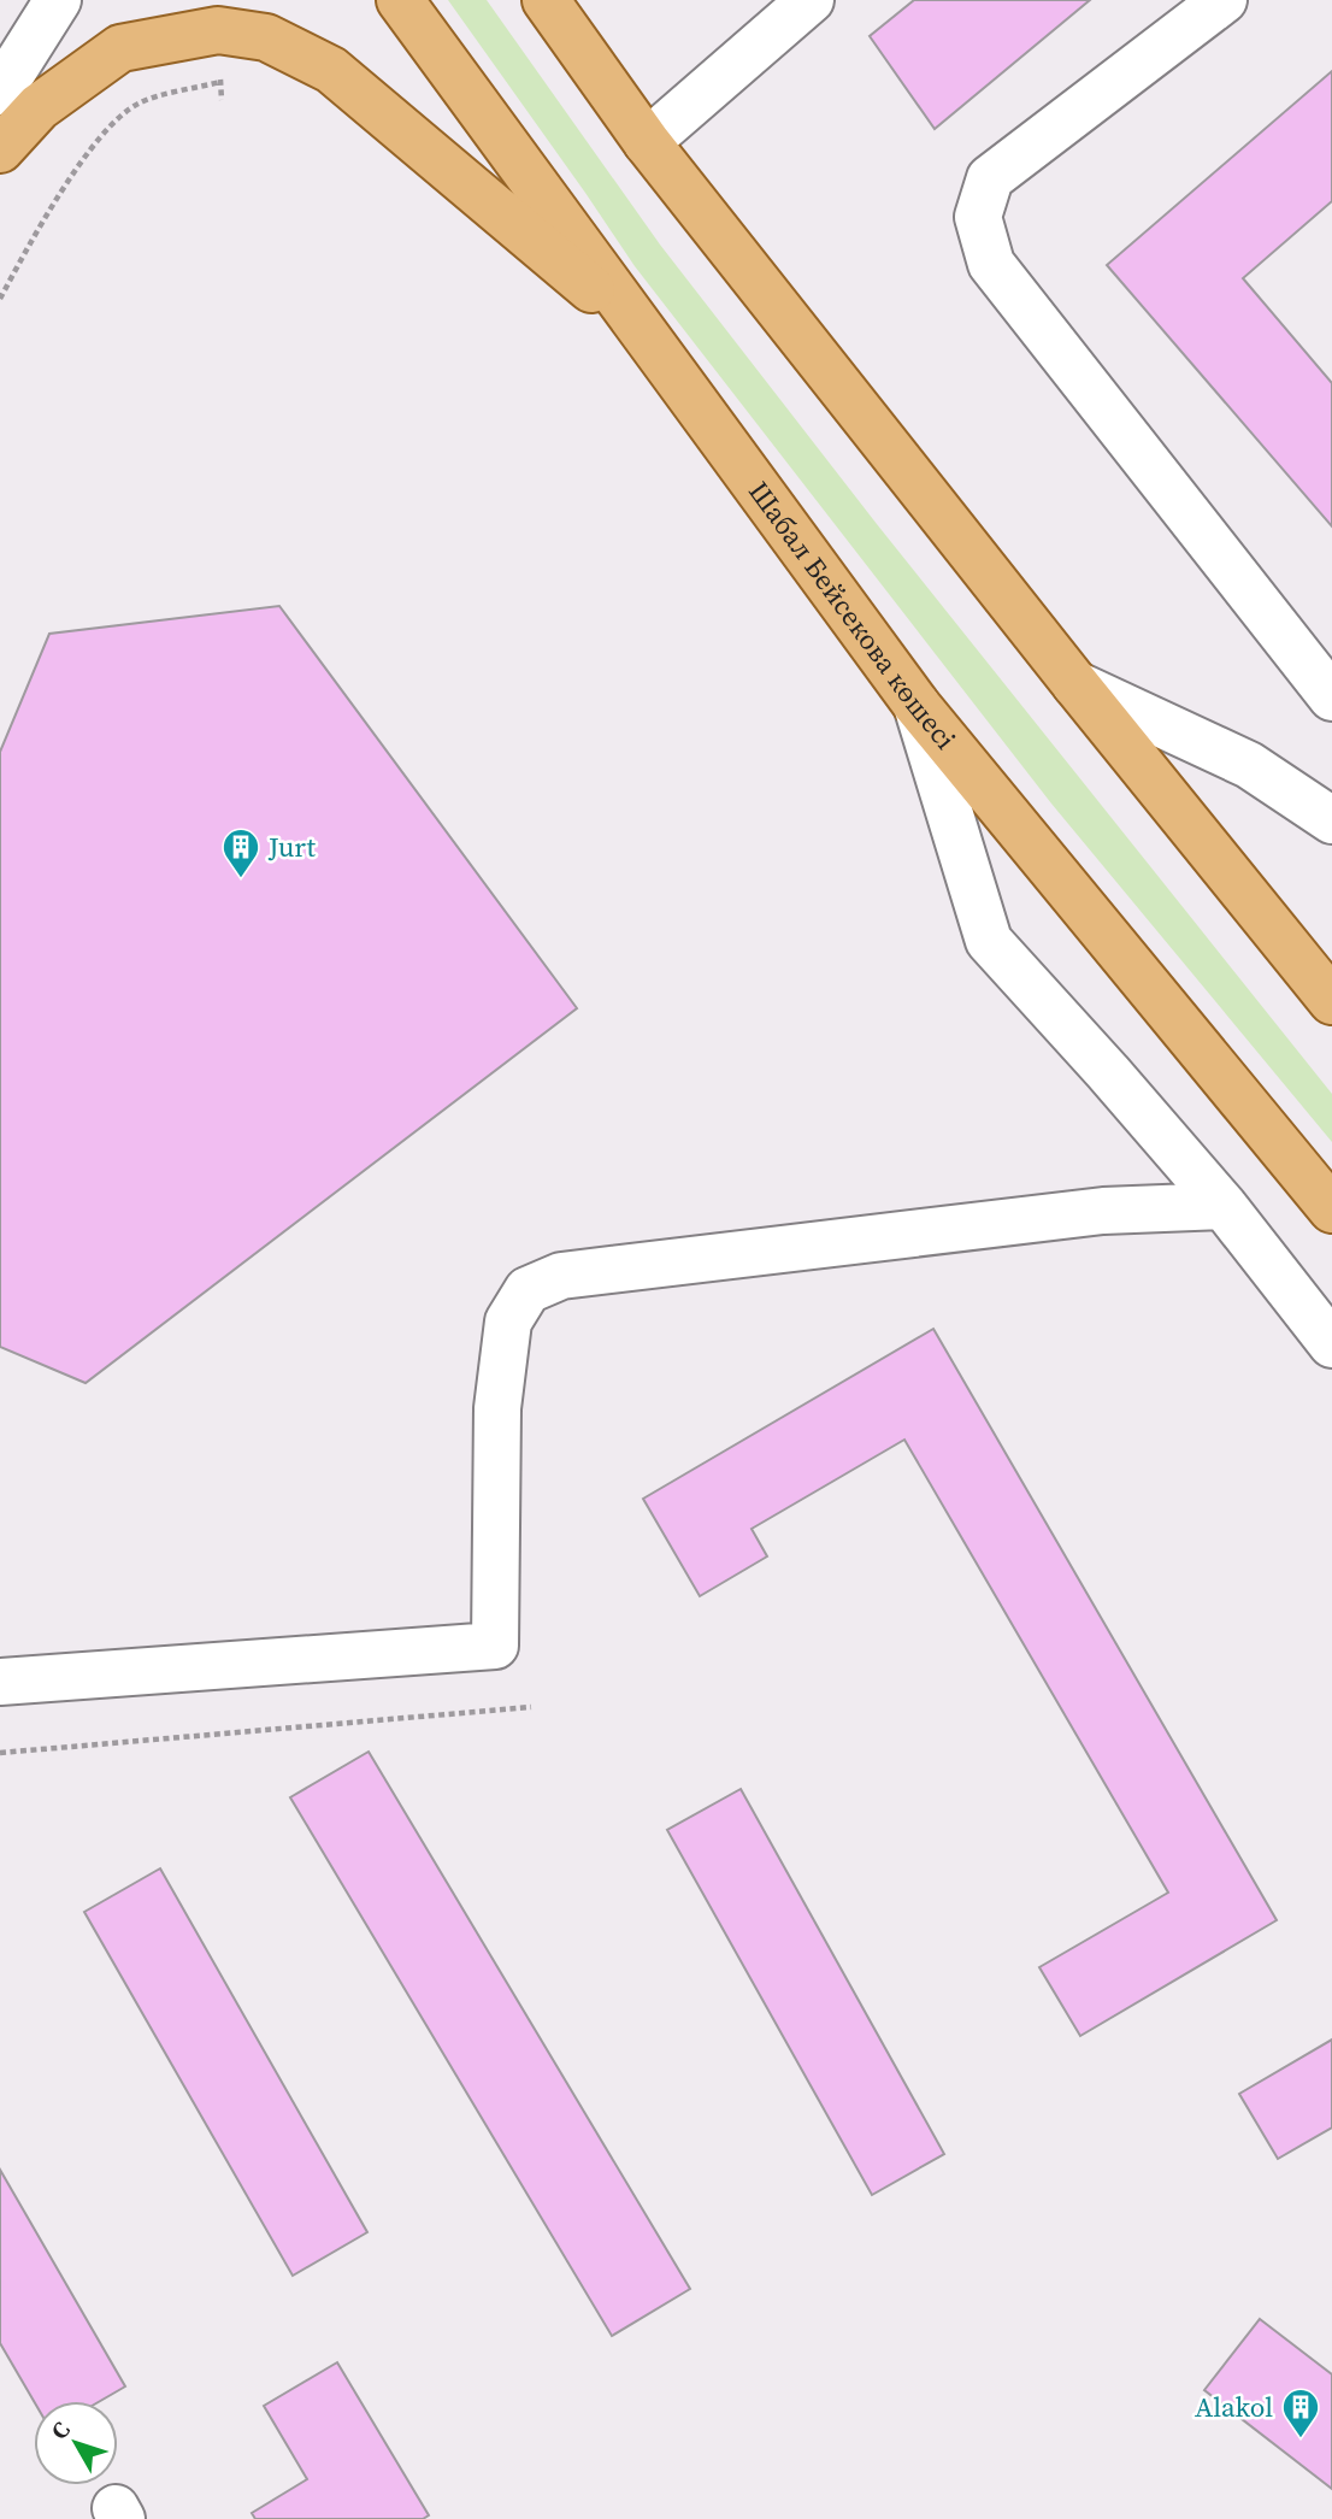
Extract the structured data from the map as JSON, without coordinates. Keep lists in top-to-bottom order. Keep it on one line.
{"streets":{"main road":["Шабал Бейсекова көшесі"]},"places":{"building":["Jurt","Alakol"]},"north":"top left"}
